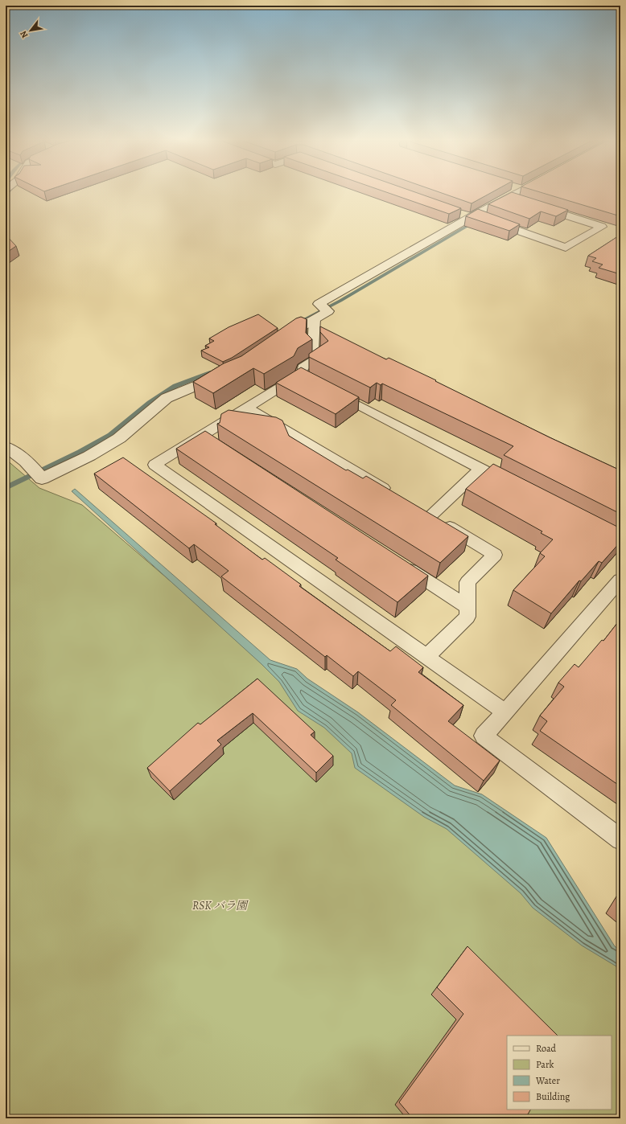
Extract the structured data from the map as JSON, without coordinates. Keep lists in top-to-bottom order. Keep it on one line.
{"parks":["RSK バラ園"],"legend":["Road","Park","Water","Building"],"north":"bottom left"}
